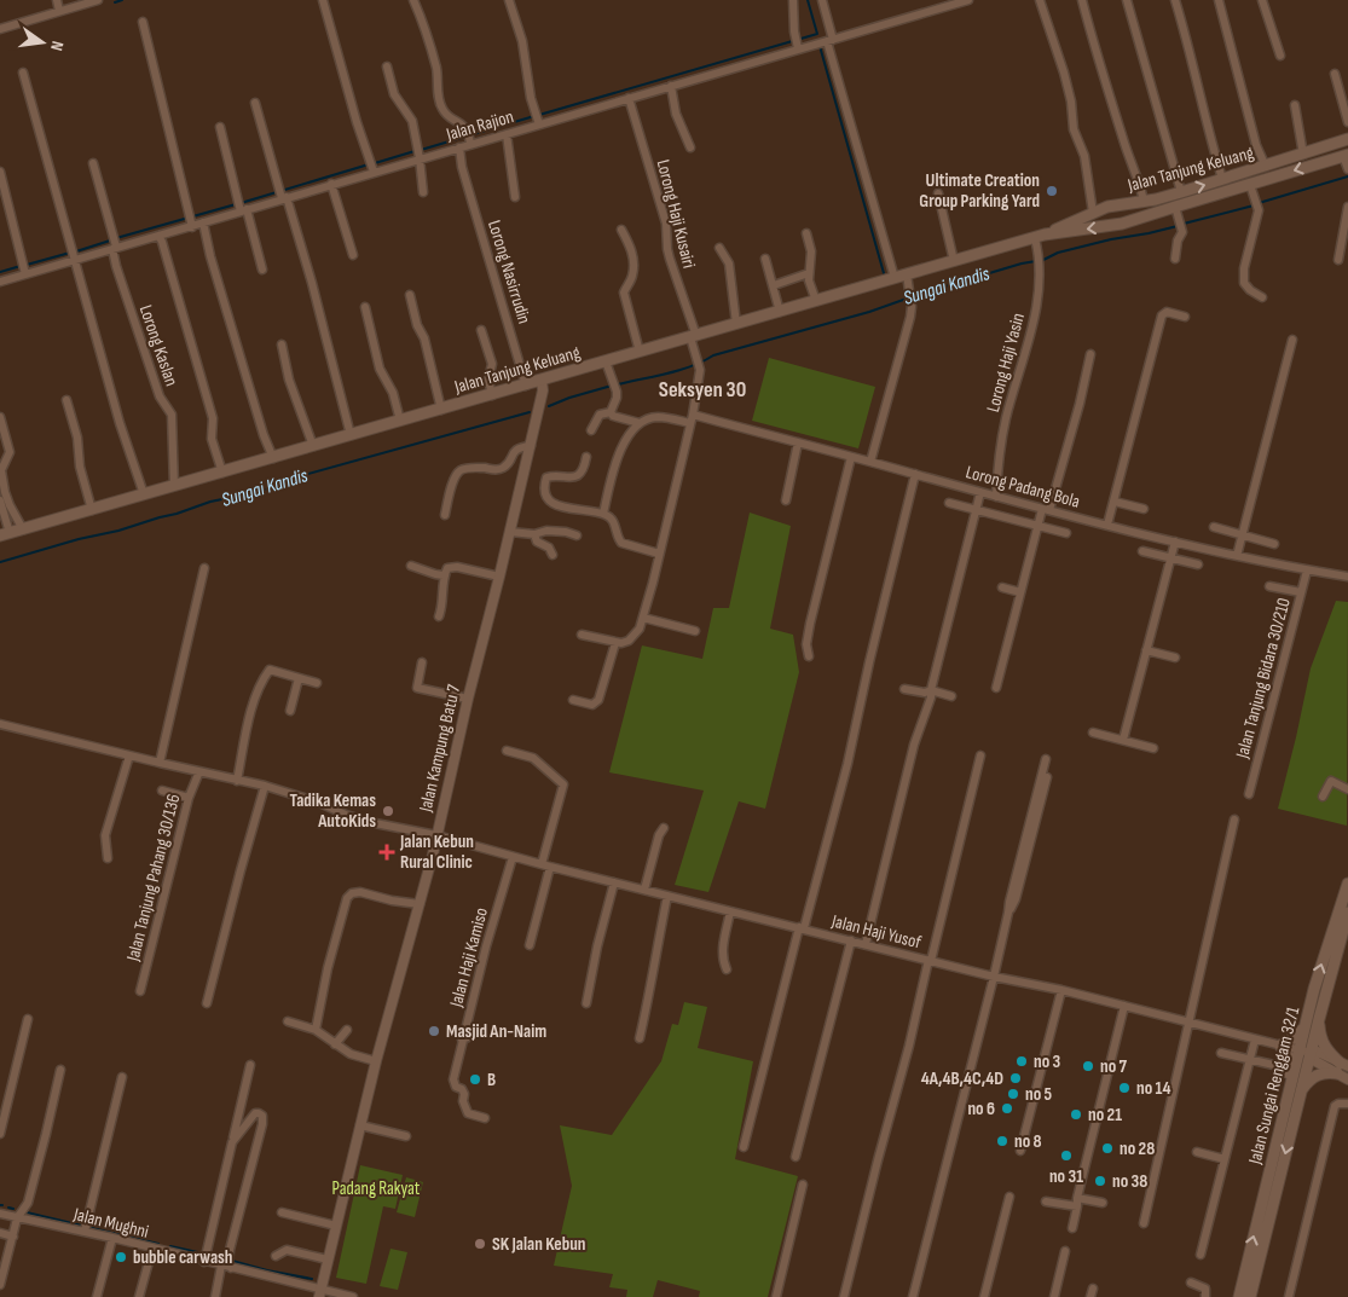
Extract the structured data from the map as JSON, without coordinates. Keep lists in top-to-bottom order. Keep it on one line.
{"streets":{"main road":["Jalan Tanjung Keluang","Jalan Sungai Renggam 32/1"],"street":["Jalan Rajion","Lorong Haji Kusairi","Lorong Nasirrudin","Lorong Kaslan","Lorong Haji Yasin","Lorong Padang Bola","Jalan Tanjung Bidara 30/210","Jalan Kampung Batu 7","Jalan Tanjung Pahang 30/136","Jalan Haji Yusof","Jalan Haji Kamiso","Jalan Mughni"]},"crossings":[["Jalan Rajion","Lorong Haji Kusairi"],["Jalan Rajion","Lorong Nasirrudin"],["Jalan Rajion","Lorong Kaslan"],["Jalan Tanjung Keluang","Lorong Haji Kusairi"],["Jalan Tanjung Keluang","Lorong Nasirrudin"],["Jalan Tanjung Keluang","Lorong Kaslan"],["Jalan Tanjung Keluang","Lorong Haji Yasin"],["Jalan Tanjung Keluang","Jalan Kampung Batu 7"],["Lorong Haji Kusairi","Lorong Padang Bola"],["Lorong Haji Yasin","Lorong Padang Bola"],["Lorong Padang Bola","Jalan Tanjung Bidara 30/210"],["Jalan Kampung Batu 7","Jalan Haji Yusof"],["Jalan Kampung Batu 7","Jalan Mughni"],["Jalan Tanjung Pahang 30/136","Jalan Haji Yusof"],["Jalan Haji Yusof","Jalan Haji Kamiso"],["Jalan Haji Yusof","Jalan Sungai Renggam 32/1"]],"districts":["Seksyen 30"],"water":["Sungai Kandis"],"parks":["Padang Rakyat"],"places":{"other":["Ultimate Creation Group Parking Yard","Tadika Kemas AutoKids","Masjid An-Naim","no 3","no 7","4A,4B,4C,4D","B","no 14","no 5","no 6","no 21","no 8","no 28","no 31","no 38","SK Jalan Kebun","bubble carwash"],"health":["Jalan Kebun Rural Clinic"]},"north":"right"}
